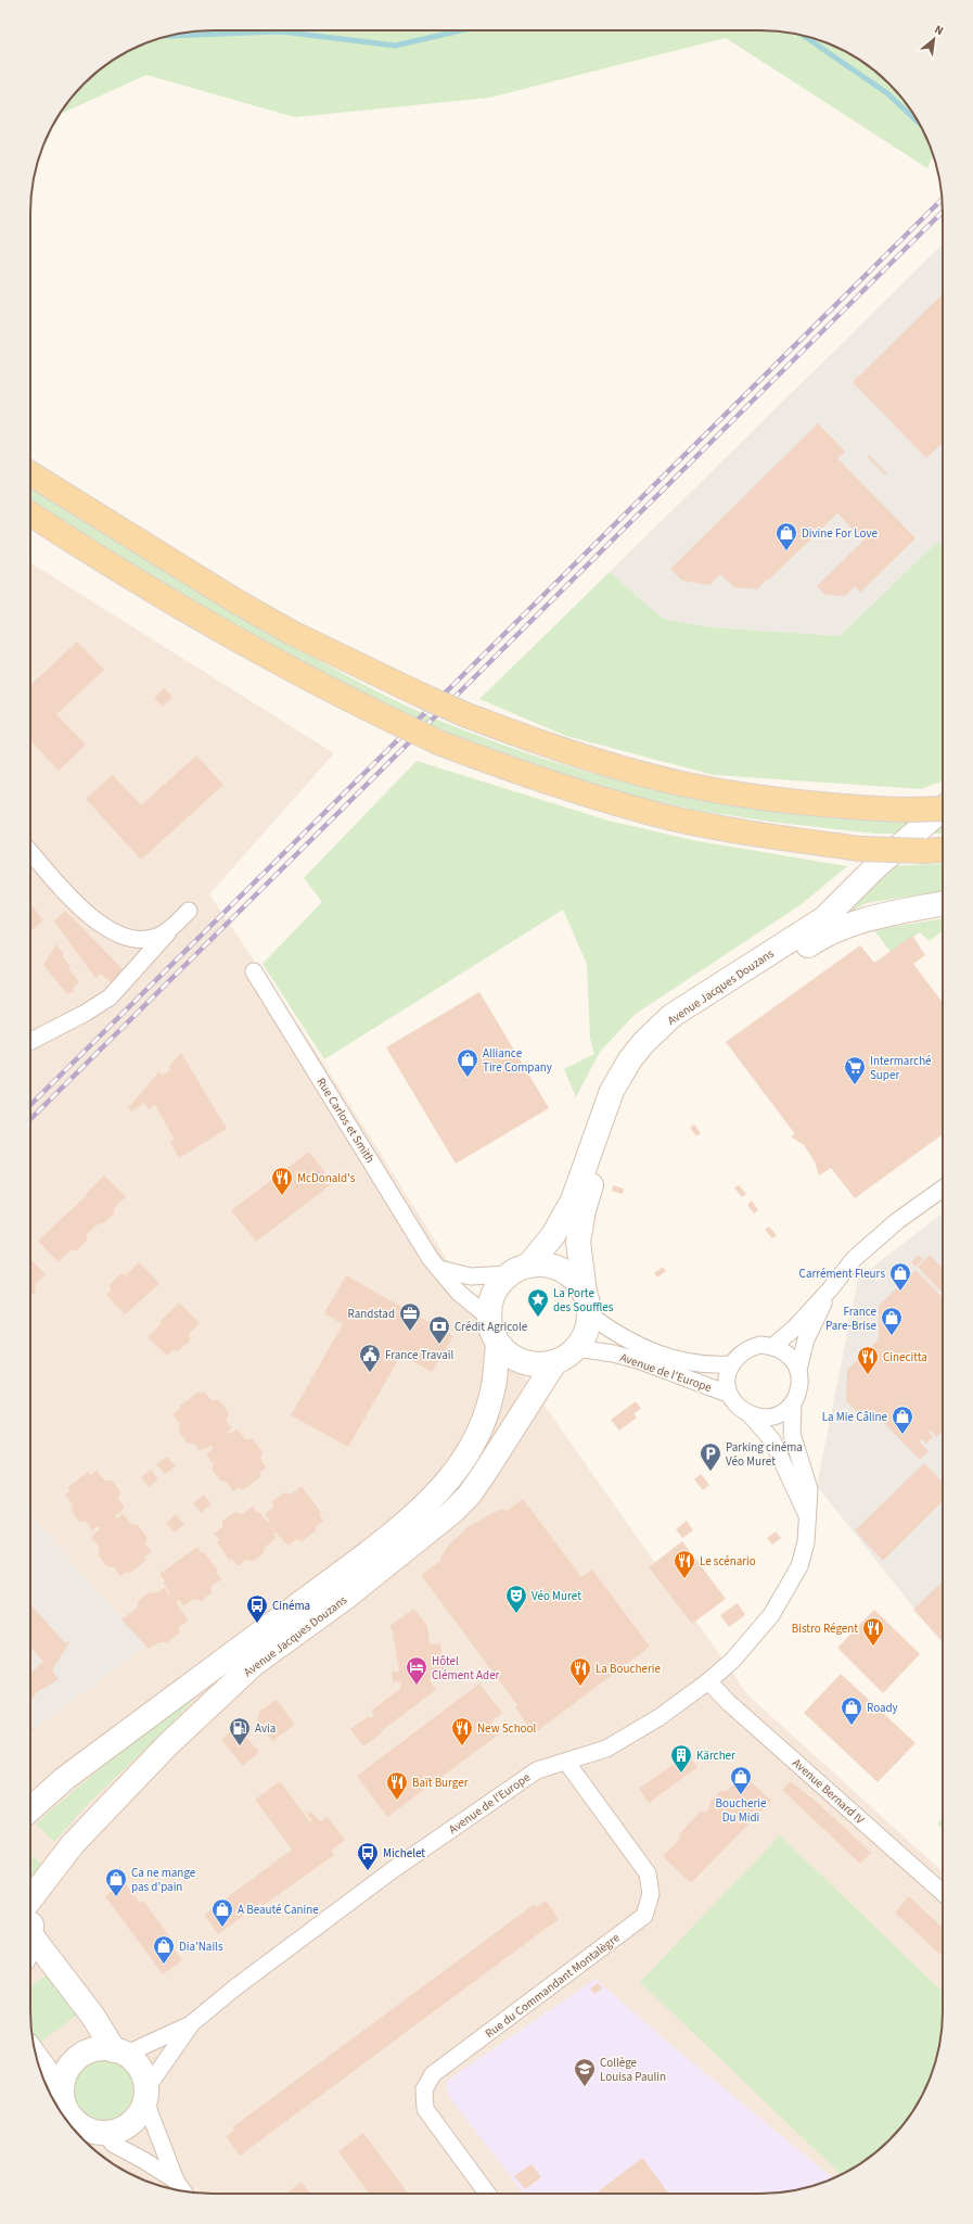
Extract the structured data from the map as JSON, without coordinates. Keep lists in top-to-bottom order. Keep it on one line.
{"streets":{"main road":["Avenue Jacques Douzans"],"street":["Rue Carlos et Smith","Avenue de l'Europe","Avenue Bernard IV","Rue du Commandant Montalègre"]},"crossings":[["Avenue Jacques Douzans","Rue Carlos et Smith"],["Avenue Jacques Douzans","Avenue de l'Europe"],["Rue Carlos et Smith","Avenue de l'Europe"],["Avenue de l'Europe","Avenue Bernard IV"],["Avenue de l'Europe","Rue du Commandant Montalègre"]],"places":{"shop":["Divine For Love","Alliance Tire Company","Carrément Fleurs","France Pare-Brise","La Mie Câline","Roady","Boucherie Du Midi","Ca ne mange pas d'pain","A Beauté Canine","Dia'Nails"],"supermarket":["Intermarché Super"],"restaurant":["McDonald's","Cinecitta","Le scénario","Bistro Régent","La Boucherie","New School","Baït Burger"],"place":["La Porte des Souffles"],"office":["Randstad"],"bank":["Crédit Agricole"],"public building":["France Travail"],"parking":["Parking cinéma Véo Muret"],"theatre":["Véo Muret"],"bus stop":["Cinéma","Michelet"],"hotel":["Hôtel Clément Ader"],"fuel station":["Avia"],"building":["Kärcher"],"school or university":["Collège Louisa Paulin"]},"north":"top right"}
